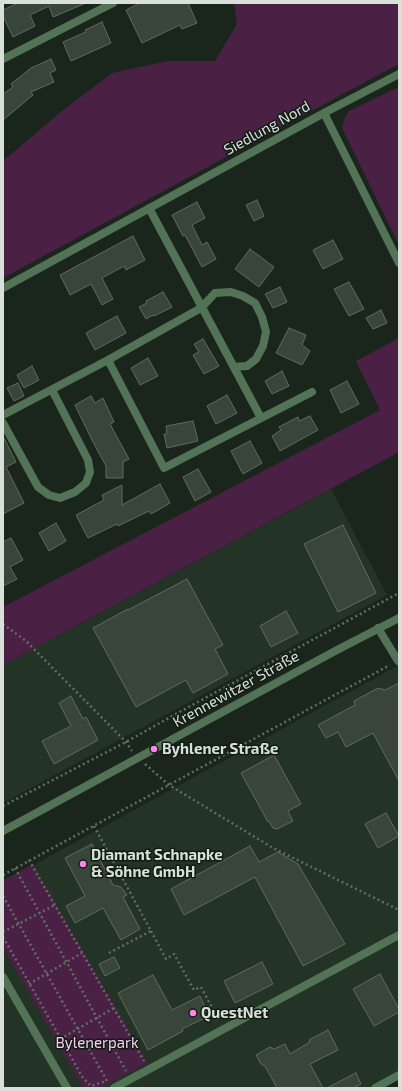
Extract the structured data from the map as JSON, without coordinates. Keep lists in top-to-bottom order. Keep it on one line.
{"streets":{"street":["Siedlung Nord","Krennewitzer Straße"]},"parks":["Bylenerpark"],"places":["Byhlener Straße","Diamant Schnapke & Söhne GmbH","QuestNet"]}
